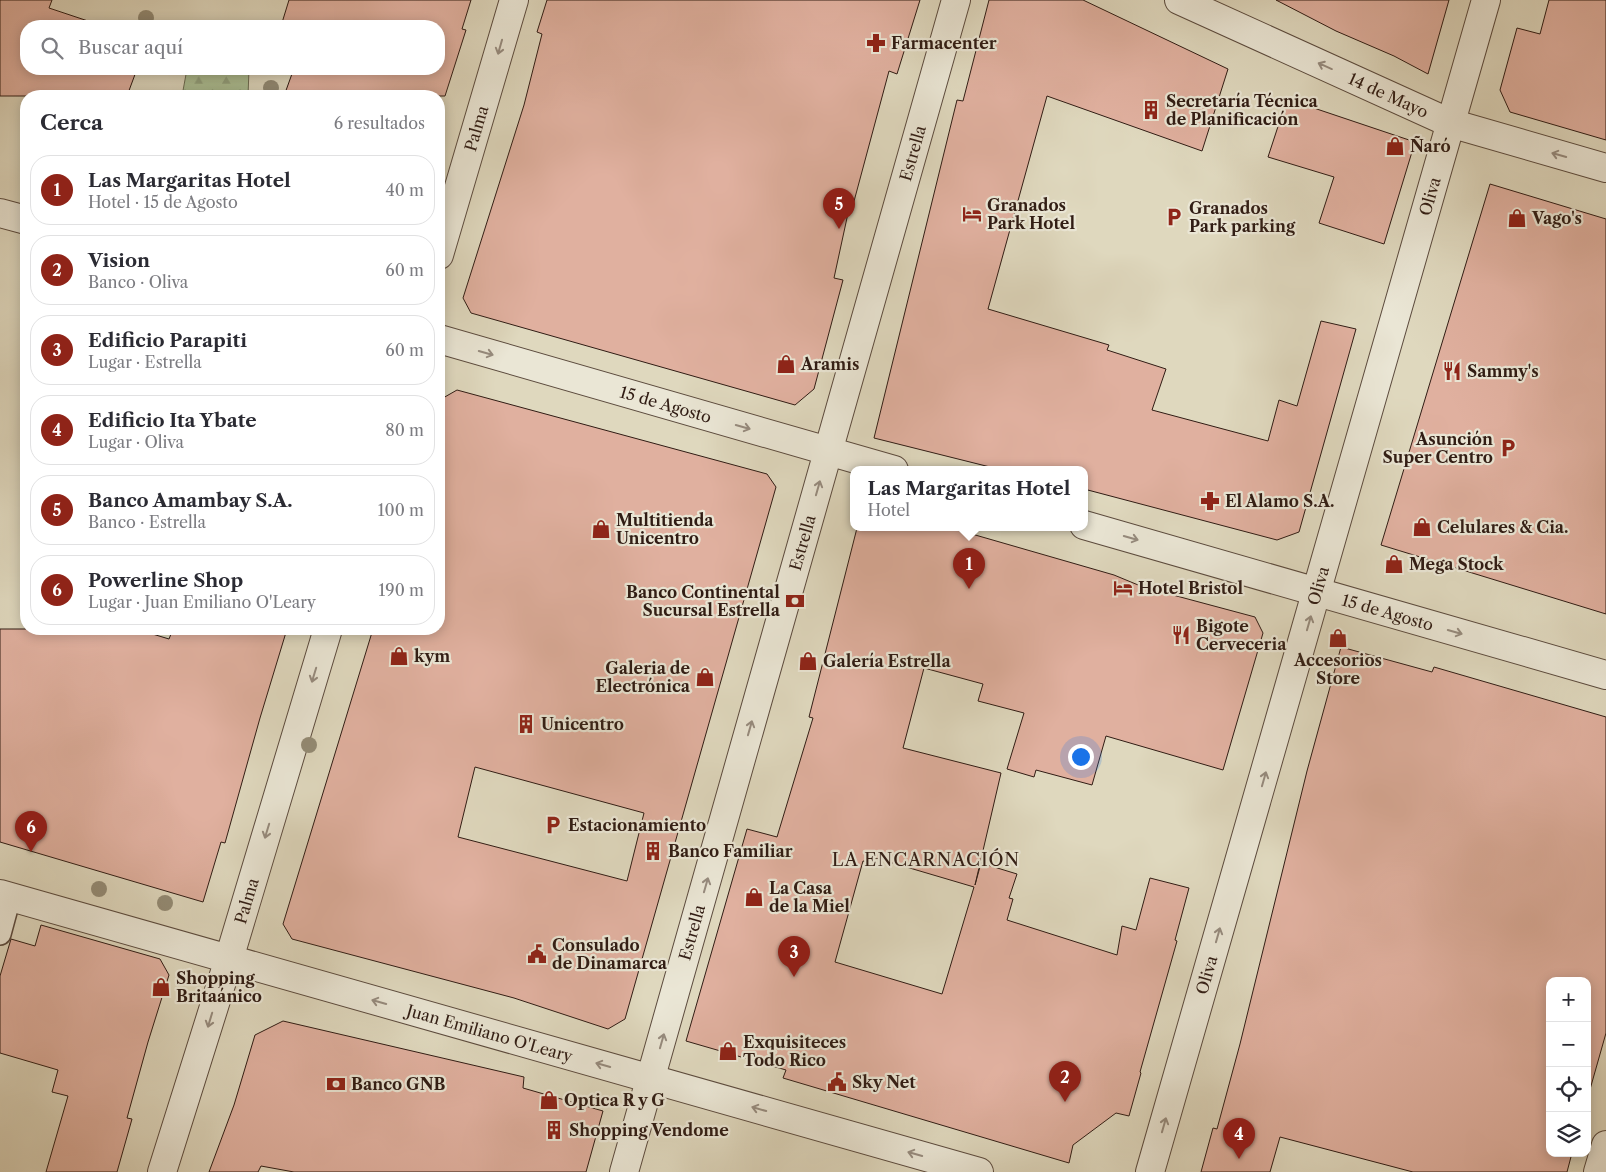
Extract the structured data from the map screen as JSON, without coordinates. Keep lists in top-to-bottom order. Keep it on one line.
{"streets":{"street":["14 de Mayo","Palma","Estrella","Oliva","15 de Agosto","Juan Emiliano O'Leary"]},"crossings":[["14 de Mayo","Oliva"],["Palma","Juan Emiliano O'Leary"],["Estrella","15 de Agosto"],["Estrella","Juan Emiliano O'Leary"],["Oliva","15 de Agosto"]],"one_way":["14 de Mayo","Palma","Estrella","Oliva","15 de Agosto","Juan Emiliano O'Leary"],"districts":["LA ENCARNACIÓN"],"places":{"pharmacy":["Farmacenter","El Alamo S.A."],"building":["Secretaría Técnica de Planificación","Unicentro","Banco Familiar","Shopping Vendome"],"shop":["Ñaró","Vago's","Aramis","Celulares & Cia.","Multitienda Unicentro","Mega Stock","Accesorios Store","kym","Galería Estrella","Galeria de Electrónica","La Casa de la Miel","Shopping Britaánico","Exquisiteces Todo Rico","Optica R y G"],"hotel":["Granados Park Hotel","Hotel Bristol"],"parking":["Granados Park parking","Asunción Super Centro","Estacionamiento"],"restaurant":["Sammy's","Bigote Cerveceria"],"bank":["Banco Continental Sucursal Estrella","Banco GNB"],"public building":["Consulado de Dinamarca","Sky Net"]},"page":{"search":"Buscar aquí","heading":["Cerca","6 resultados"],"list":[{"mark":"1","name":"Las Margaritas Hotel","note":"Hotel · 15 de Agosto","value":"40 m"},{"mark":"2","name":"Vision","note":"Banco · Oliva","value":"60 m"},{"mark":"3","name":"Edificio Parapiti","note":"Lugar · Estrella","value":"60 m"},{"mark":"4","name":"Edificio Ita Ybate","note":"Lugar · Oliva","value":"80 m"},{"mark":"5","name":"Banco Amambay S.A.","note":"Banco · Estrella","value":"100 m"},{"mark":"6","name":"Powerline Shop","note":"Lugar · Juan Emiliano O'Leary","value":"190 m"}],"pins":["5","1","6","3","2","4"],"popup":["Las Margaritas Hotel","Hotel"],"map_buttons":["+","−"]}}
